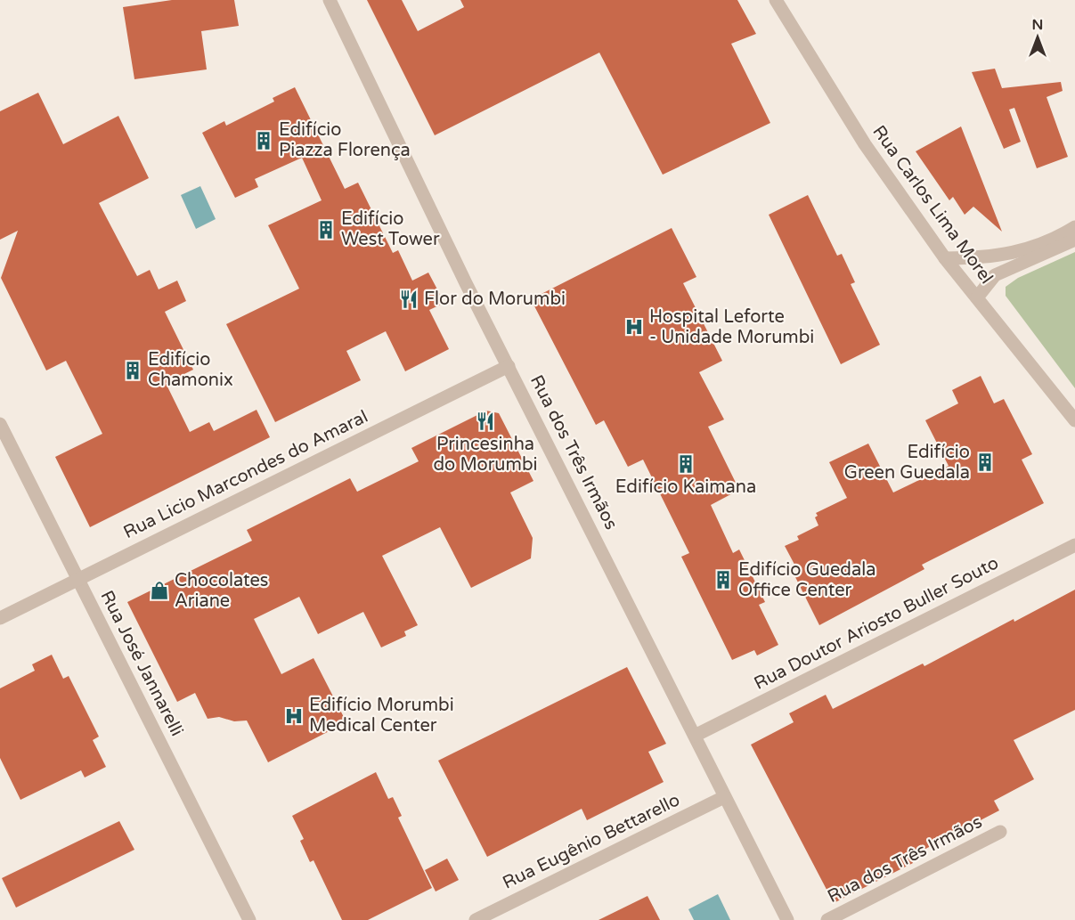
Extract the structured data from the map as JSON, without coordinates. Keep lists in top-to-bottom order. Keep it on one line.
{"streets":{"street":["Rua Carlos Lima Morel","Rua dos Três Irmãos","Rua Licio Marcondes do Amaral","Rua Doutor Ariosto Buller Souto","Rua José Jannarelli","Rua Eugênio Bettarello"]},"crossings":[["Rua dos Três Irmãos","Rua Licio Marcondes do Amaral"],["Rua dos Três Irmãos","Rua Doutor Ariosto Buller Souto"],["Rua dos Três Irmãos","Rua Eugênio Bettarello"],["Rua Licio Marcondes do Amaral","Rua José Jannarelli"]],"places":{"building":["Edifício Piazza Florença","Edifício West Tower","Edifício Chamonix","Edifício Green Guedala","Edifício Kaimana","Edifício Guedala Office Center"],"restaurant":["Flor do Morumbi","Princesinha do Morumbi"],"hospital":["Hospital Leforte - Unidade Morumbi","Edifício Morumbi Medical Center"],"shop":["Chocolates Ariane"]},"north":"top"}
